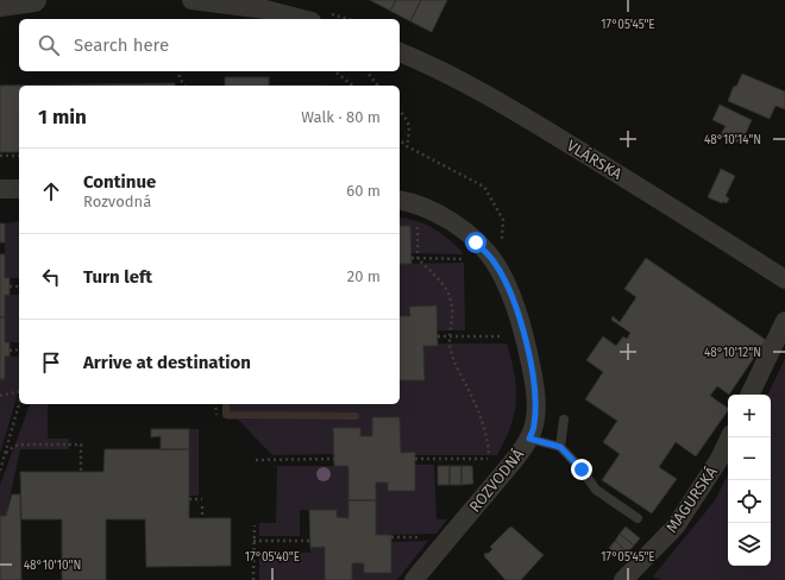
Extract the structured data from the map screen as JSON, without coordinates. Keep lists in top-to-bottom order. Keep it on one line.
{"streets":{"street":["VLÁRSKA","ROZVODNÁ","MAGURSKÁ"]},"page":{"search":"Search here","heading":["1 min","Walk · 80 m"],"list":[["Continue","Rozvodná","60 m"],["Turn left","20 m"],"Arrive at destination"],"map_buttons":["+","−"]},"coordinates":["17°05'45\"E","48°10'14\"N","48°10'12\"N","17°05'40\"E","48°10'10\"N"]}
